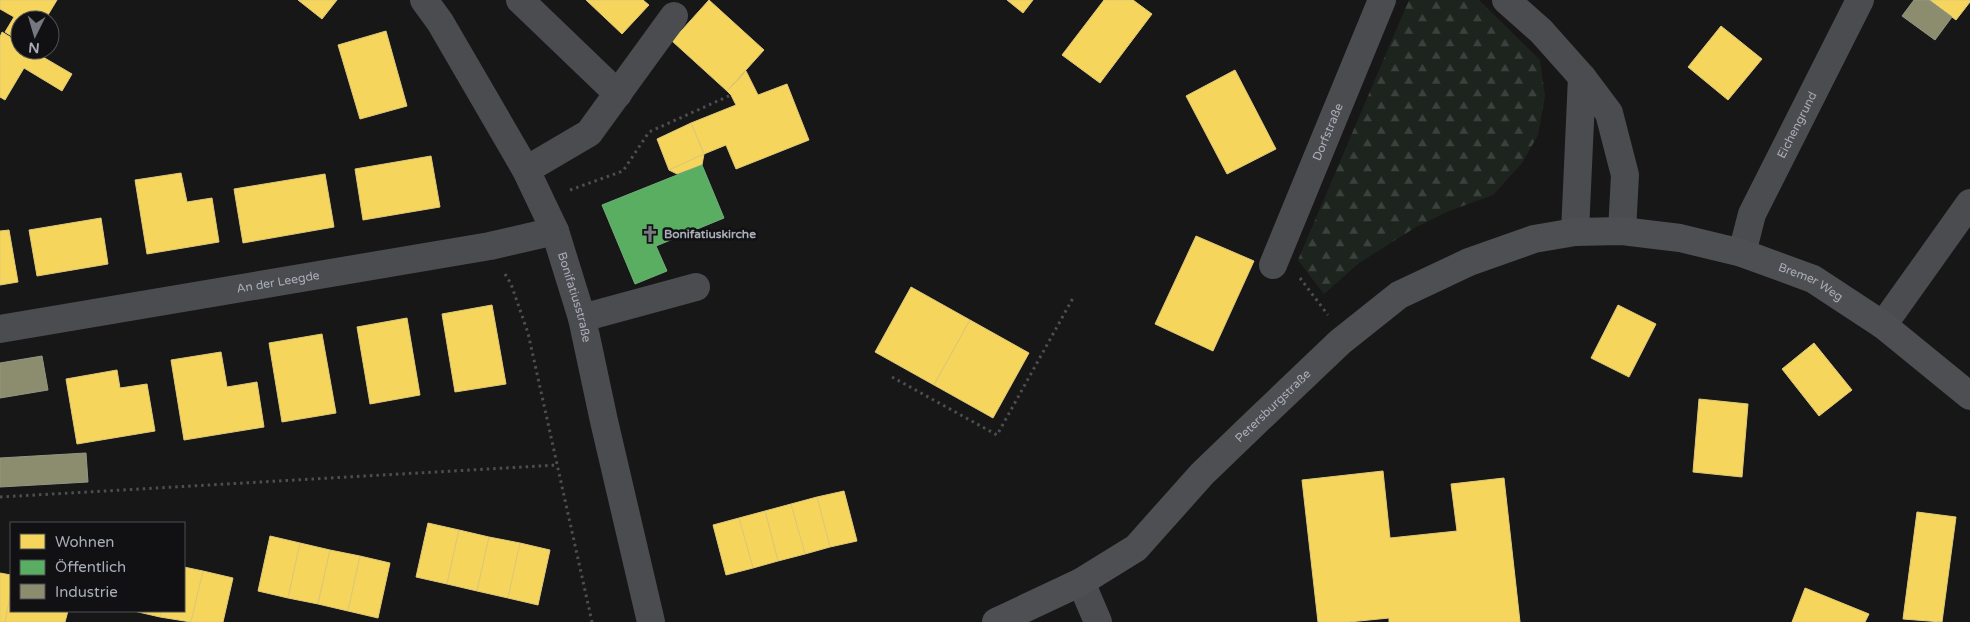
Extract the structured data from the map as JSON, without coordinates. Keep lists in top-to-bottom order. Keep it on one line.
{"streets":{"main road":["Bremer Weg","Petersburgstraße"],"street":["Eichengrund","Dorfstraße","An der Leegde","Bonifatiusstraße"]},"crossings":[["Eichengrund","Bremer Weg"],["An der Leegde","Bonifatiusstraße"],["Bremer Weg","Petersburgstraße"]],"places":{"church":["Bonifatiuskirche"]},"legend":["Wohnen","Öffentlich","Industrie"],"north":"bottom"}
